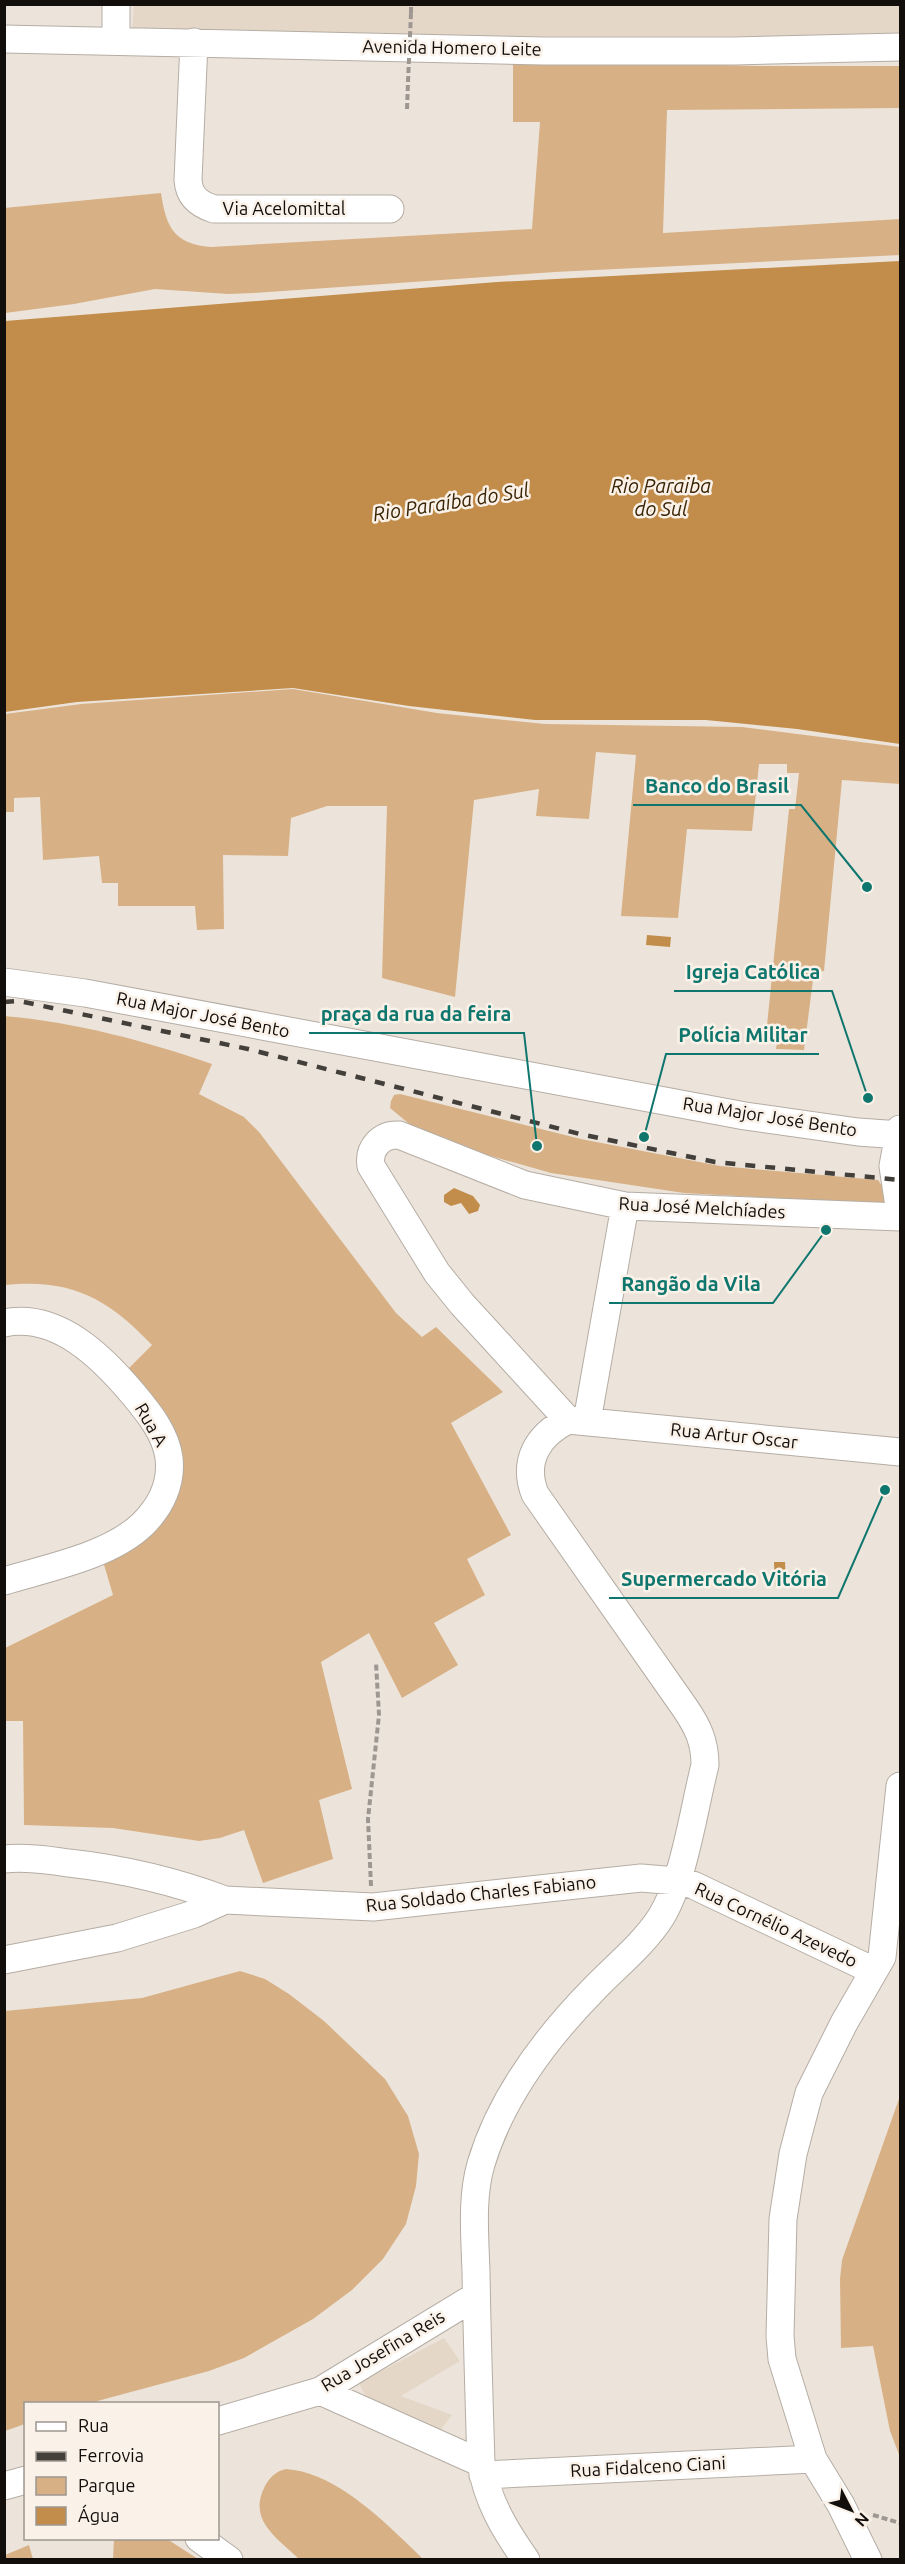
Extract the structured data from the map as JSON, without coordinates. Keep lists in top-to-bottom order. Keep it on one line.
{"streets":{"street":["Avenida Homero Leite","Via Acelomittal","Rua Major José Bento","Rua José Melchíades","Rua A","Rua Artur Oscar","Rua Soldado Charles Fabiano","Rua Cornélio Azevedo","Rua Josefina Reis","Rua Fidalceno Ciani"]},"crossings":[["Avenida Homero Leite","Via Acelomittal"],["Rua José Melchíades","Rua Artur Oscar"],["Rua Soldado Charles Fabiano","Rua Cornélio Azevedo"]],"water":["Rio Paraiba do Sul","Rio Paraíba do Sul"],"places":["Banco do Brasil","Igreja Católica","Polícia Militar","praça da rua da feira","Rangão da Vila","Supermercado Vitória"],"legend":["Rua","Ferrovia","Parque","Água"],"north":"bottom right"}
